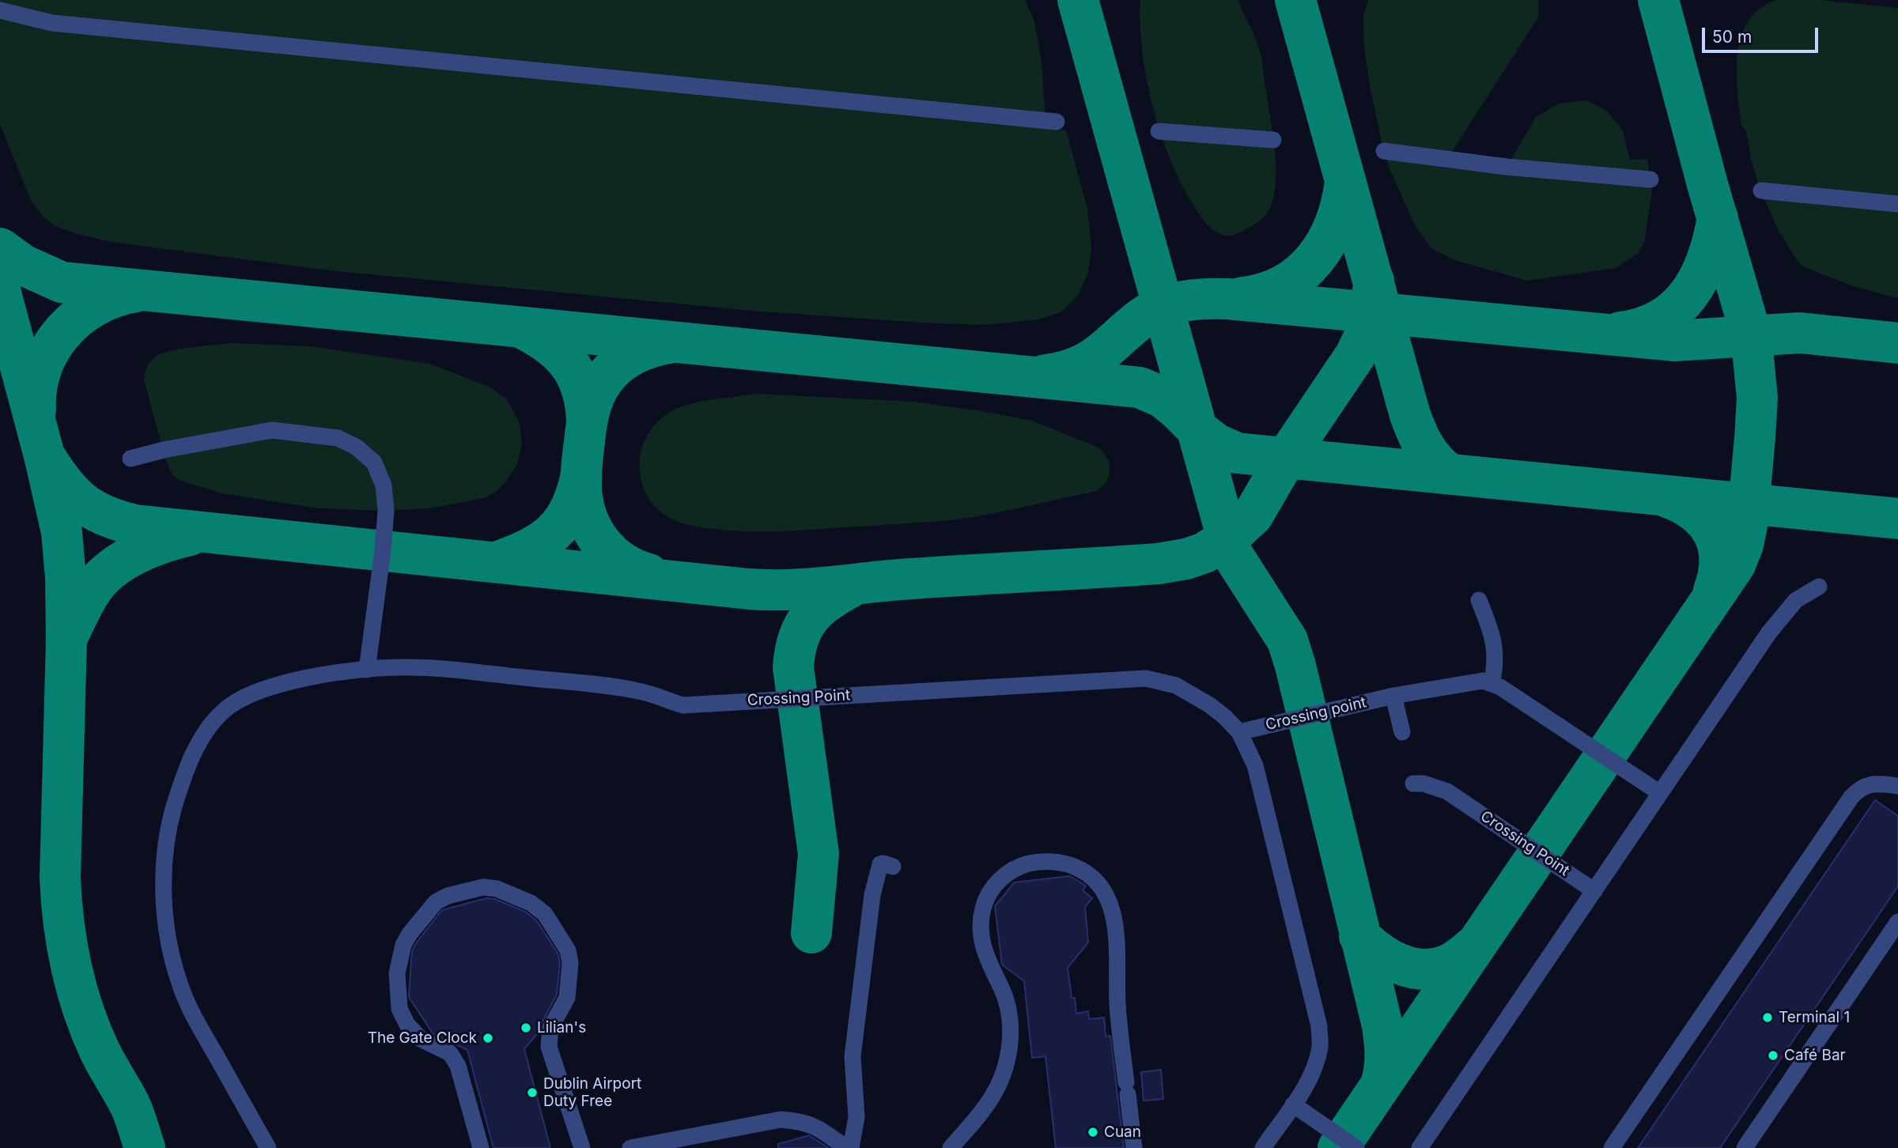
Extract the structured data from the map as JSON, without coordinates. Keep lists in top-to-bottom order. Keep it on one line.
{"streets":{"lane":["Crossing Point","Crossing point"]},"crossings":[["Crossing Point","Crossing point"]],"places":["Terminal 1","Lilian's","The Gate Clock","Café Bar","Dublin Airport Duty Free","Cuan"],"scale_bar":"50 m"}
